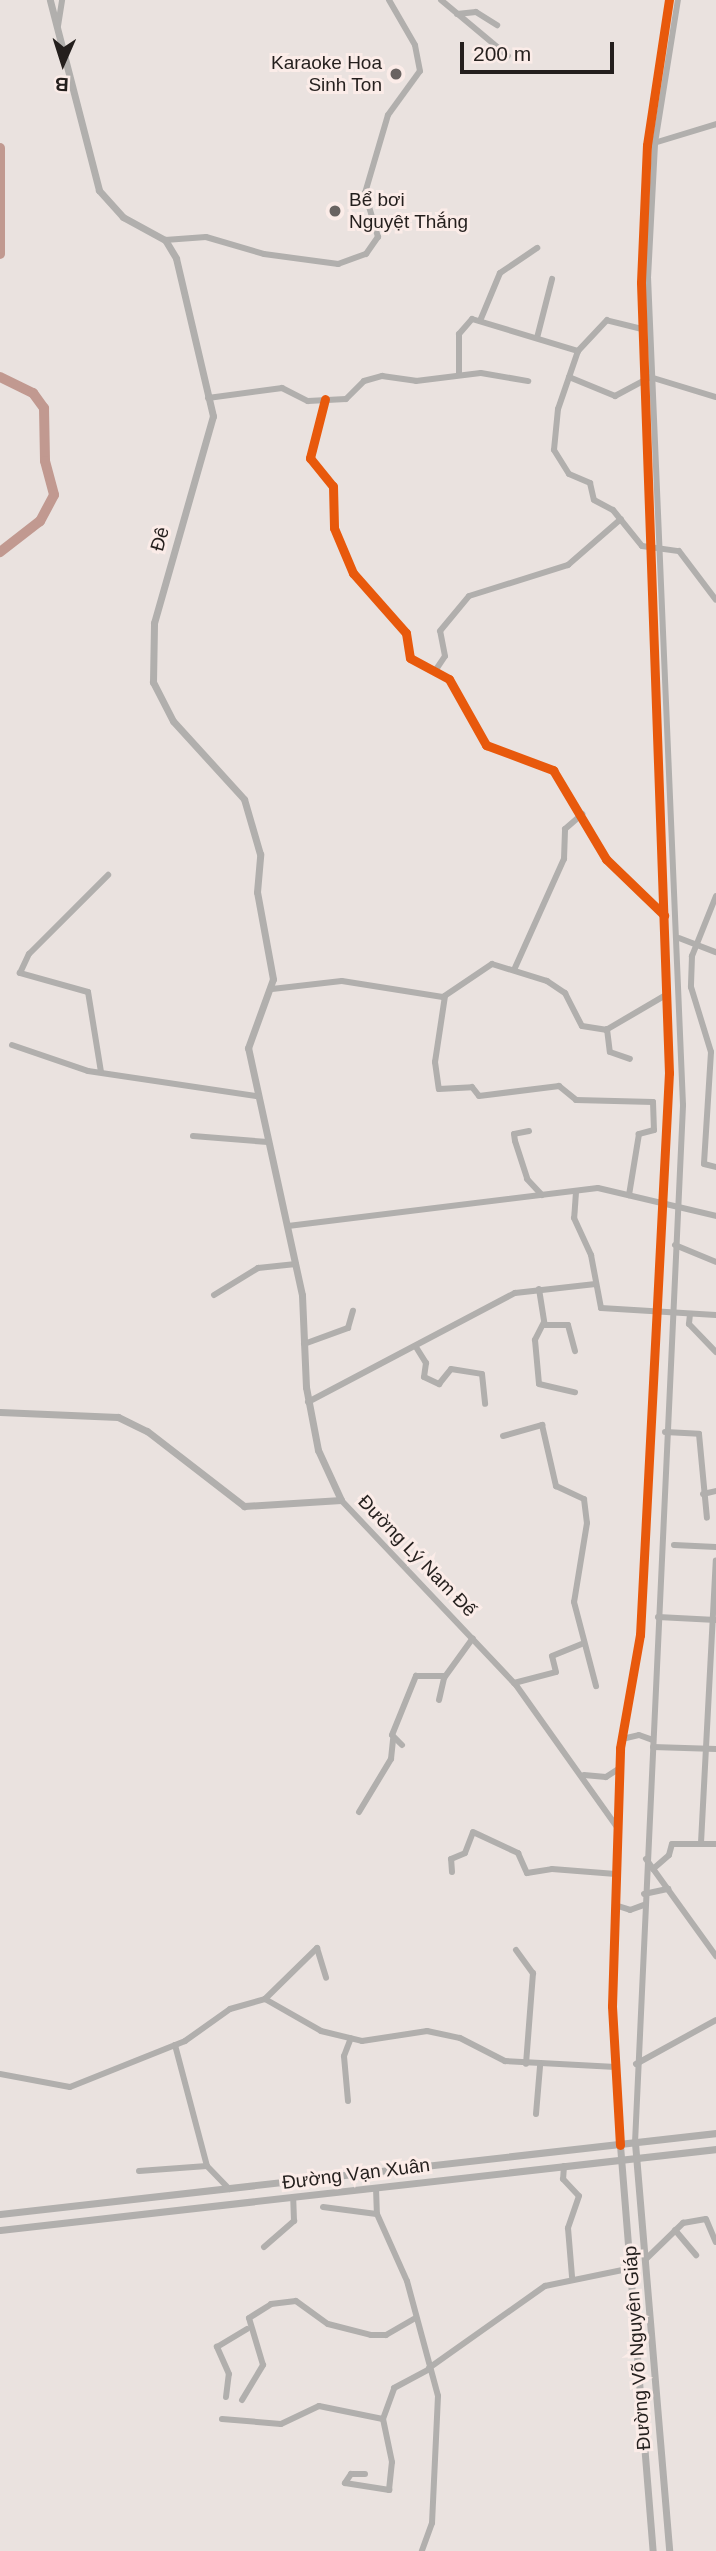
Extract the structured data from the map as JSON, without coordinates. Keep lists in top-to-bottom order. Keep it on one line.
{"streets":{"main road":["Đê","Đường Lý Nam Đế","Đường Vạn Xuân","Đường Võ Nguyên Giáp"]},"crossings":[["Đường Vạn Xuân","Đường Võ Nguyên Giáp"]],"places":["Karaoke Hoa Sinh Ton","Bể bơi Nguyệt Thắng"],"scale_bar":"200 m","north":"bottom"}
